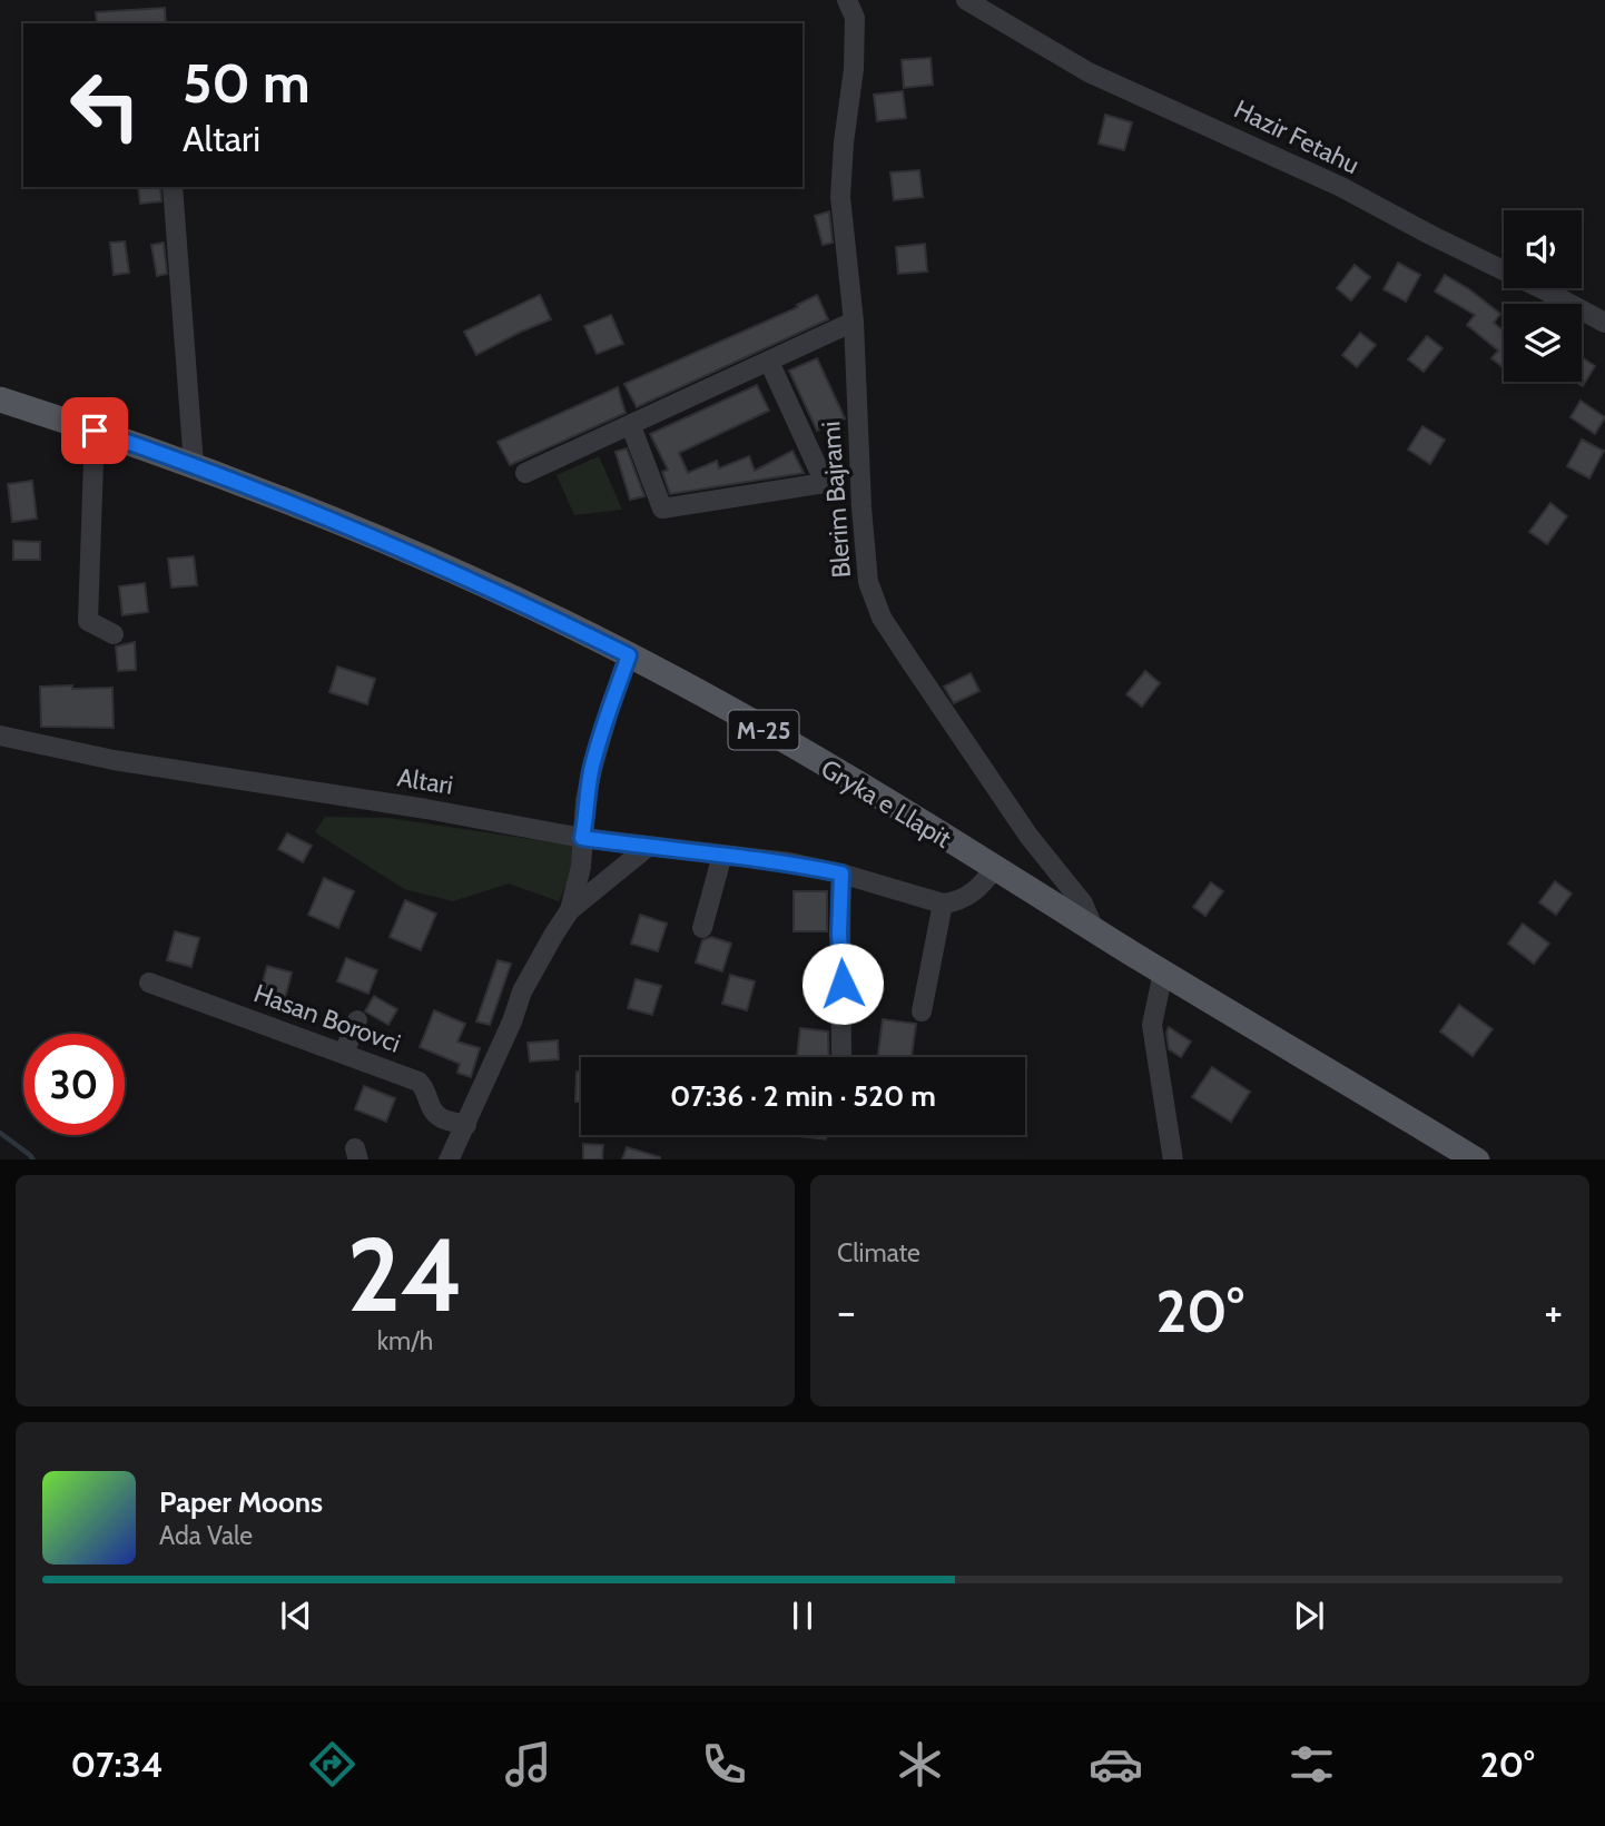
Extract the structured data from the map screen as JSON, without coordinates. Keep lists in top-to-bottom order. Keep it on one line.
{"streets":{"main road":["M-25","Gryka e Llapit"],"street":["Hazir Fetahu","Blerim Bajrami","Altari","Hasan Borovci"]},"crossings":[["Blerim Bajrami","Gryka e Llapit"]],"page":{"turn":["50 m","Altari"],"limit":"30","trip":"07:36 · 2 min · 520 m","tile":[["24","km/h"],"Climate"],"heat":["−","20°","+"],"song":["Paper Moons","Ada Vale"],"tabs":["07:34","20°"]}}
